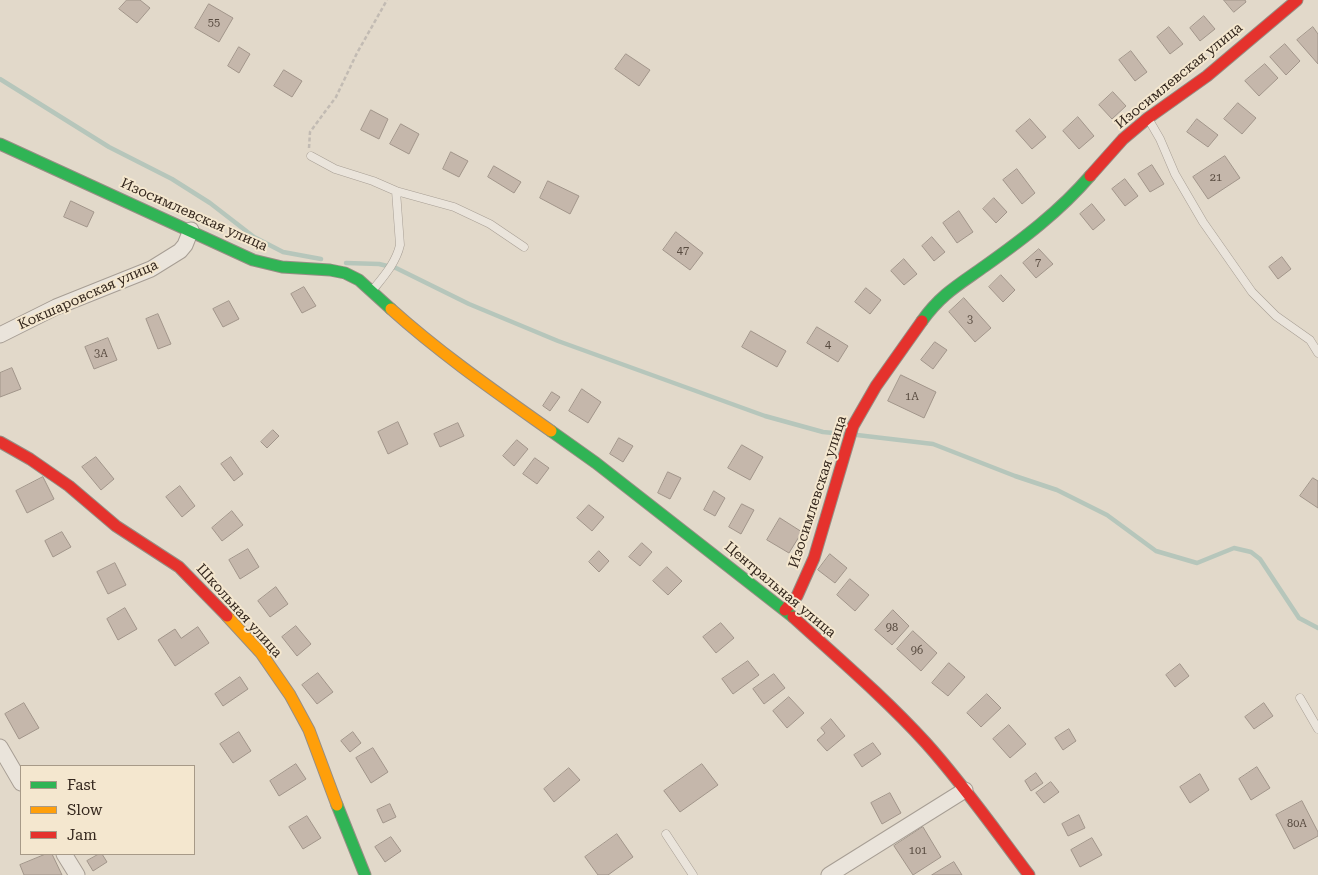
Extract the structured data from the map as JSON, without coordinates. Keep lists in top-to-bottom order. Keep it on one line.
{"streets":{"street":["Изосимлевская улица","Кокшаровская улица","Центральная улица","Школьная улица"]},"crossings":[["Изосимлевская улица","Кокшаровская улица"],["Изосимлевская улица","Центральная улица"]],"house_numbers":["55","21","47","7","3","4","3А","1А","98","96","80А","101"],"legend":["Fast","Slow","Jam"]}
